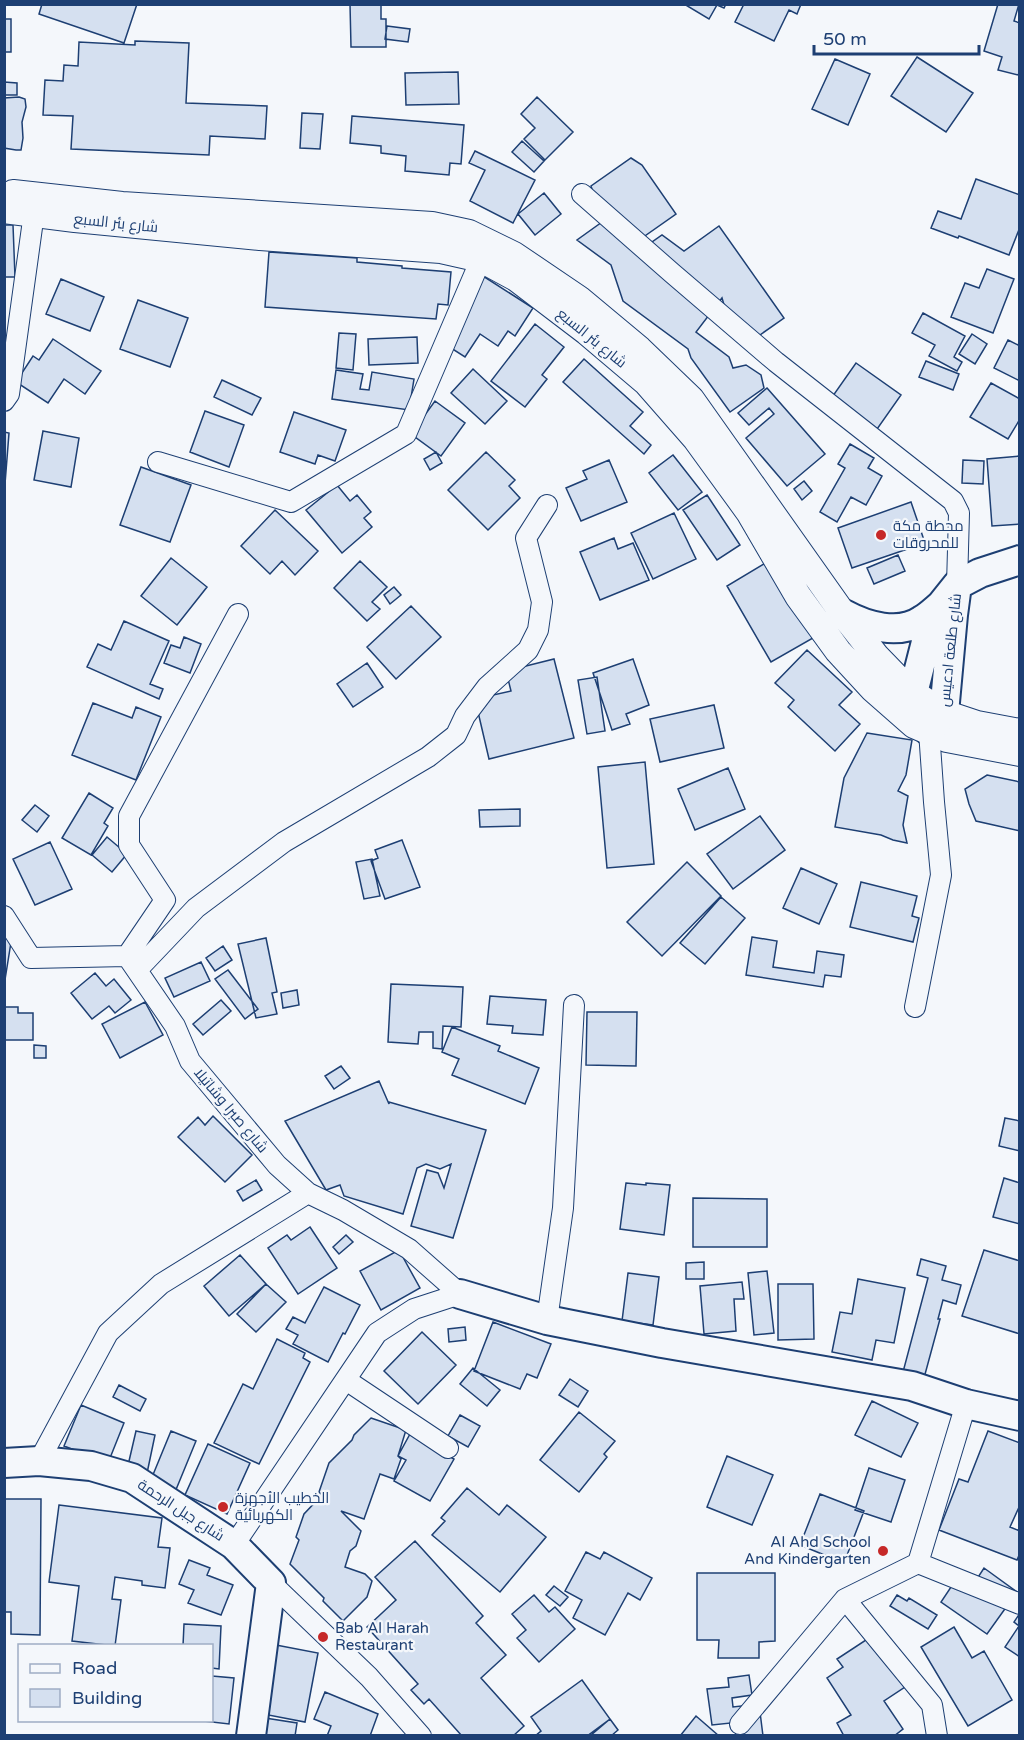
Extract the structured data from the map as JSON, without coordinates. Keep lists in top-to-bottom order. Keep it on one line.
{"streets":{"main road":["شارع طلعة ادعيس","شارع جبل الرحمة"],"street":["شارع بئر السبع","شارع صبرا وشاتيلا"]},"crossings":[["شارع بئر السبع","شارع طلعة ادعيس"]],"places":["محطة مكة للمحروقات","الخطيب الأجهزة الكهربائية","Al Ahd School And Kindergarten","Bab Al Harah Restaurant"],"legend":["Road","Building"],"scale_bar":"50 m"}
